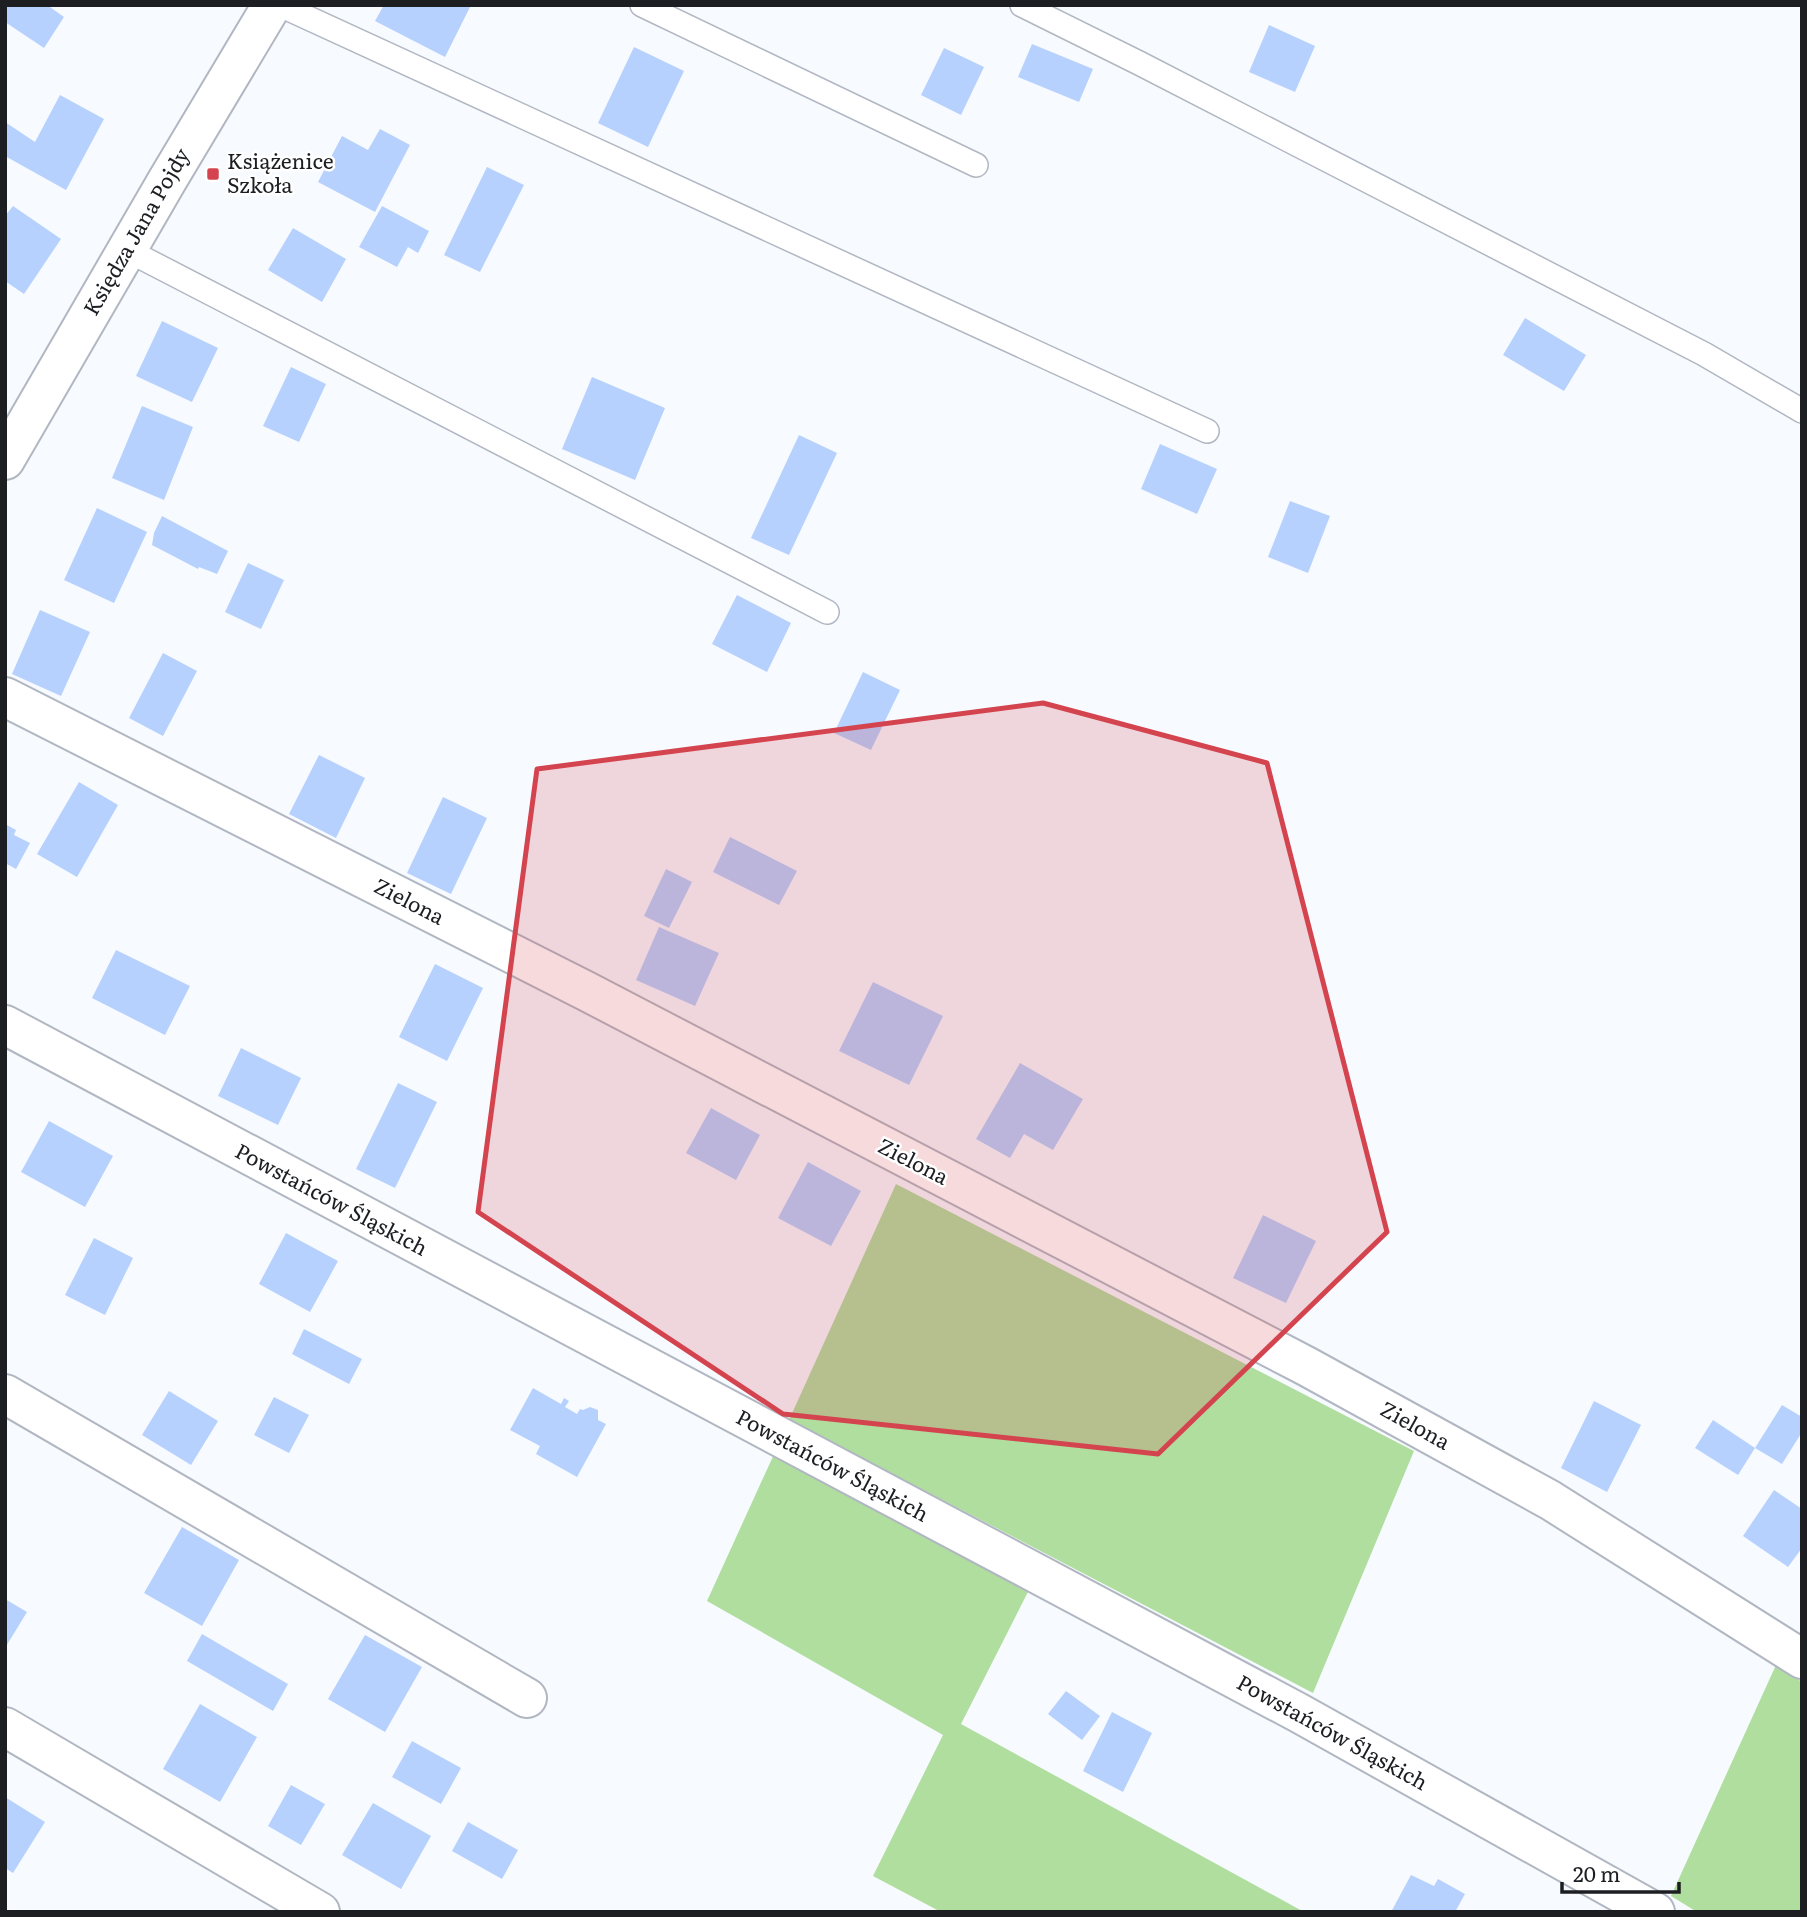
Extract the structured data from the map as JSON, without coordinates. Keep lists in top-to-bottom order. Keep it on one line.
{"streets":{"street":["Księdza Jana Pojdy","Zielona","Powstańców Śląskich"]},"places":{"transit":["Książenice Szkoła"]},"scale_bar":"20 m"}
